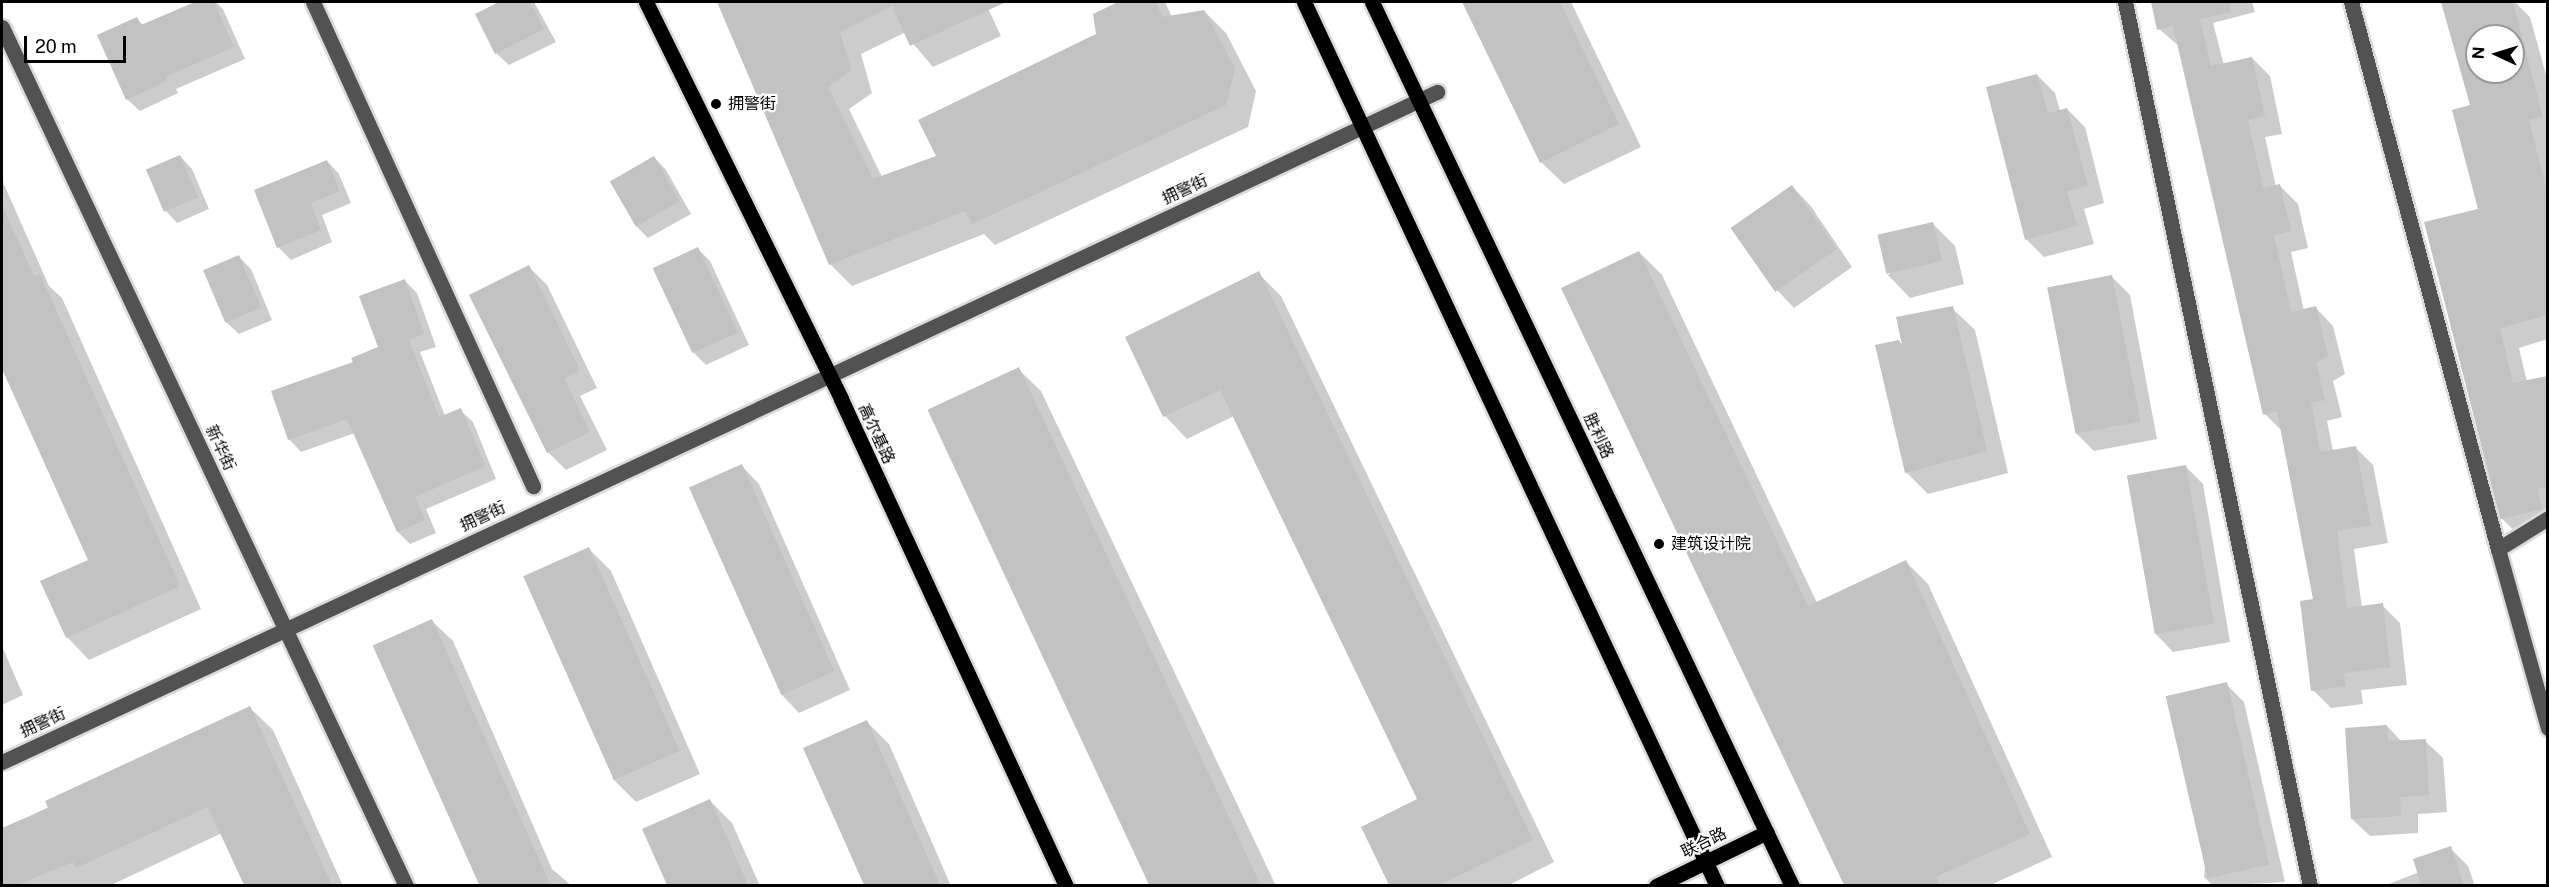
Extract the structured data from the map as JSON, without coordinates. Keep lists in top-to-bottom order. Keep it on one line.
{"streets":{"main road":["高尔基路","胜利路","联合路"],"street":["拥警街","新华街"]},"crossings":[["拥警街","高尔基路"],["拥警街","胜利路"],["拥警街","新华街"],["胜利路","联合路"]],"places":["拥警街","建筑设计院"],"scale_bar":"20 m","north":"left"}
